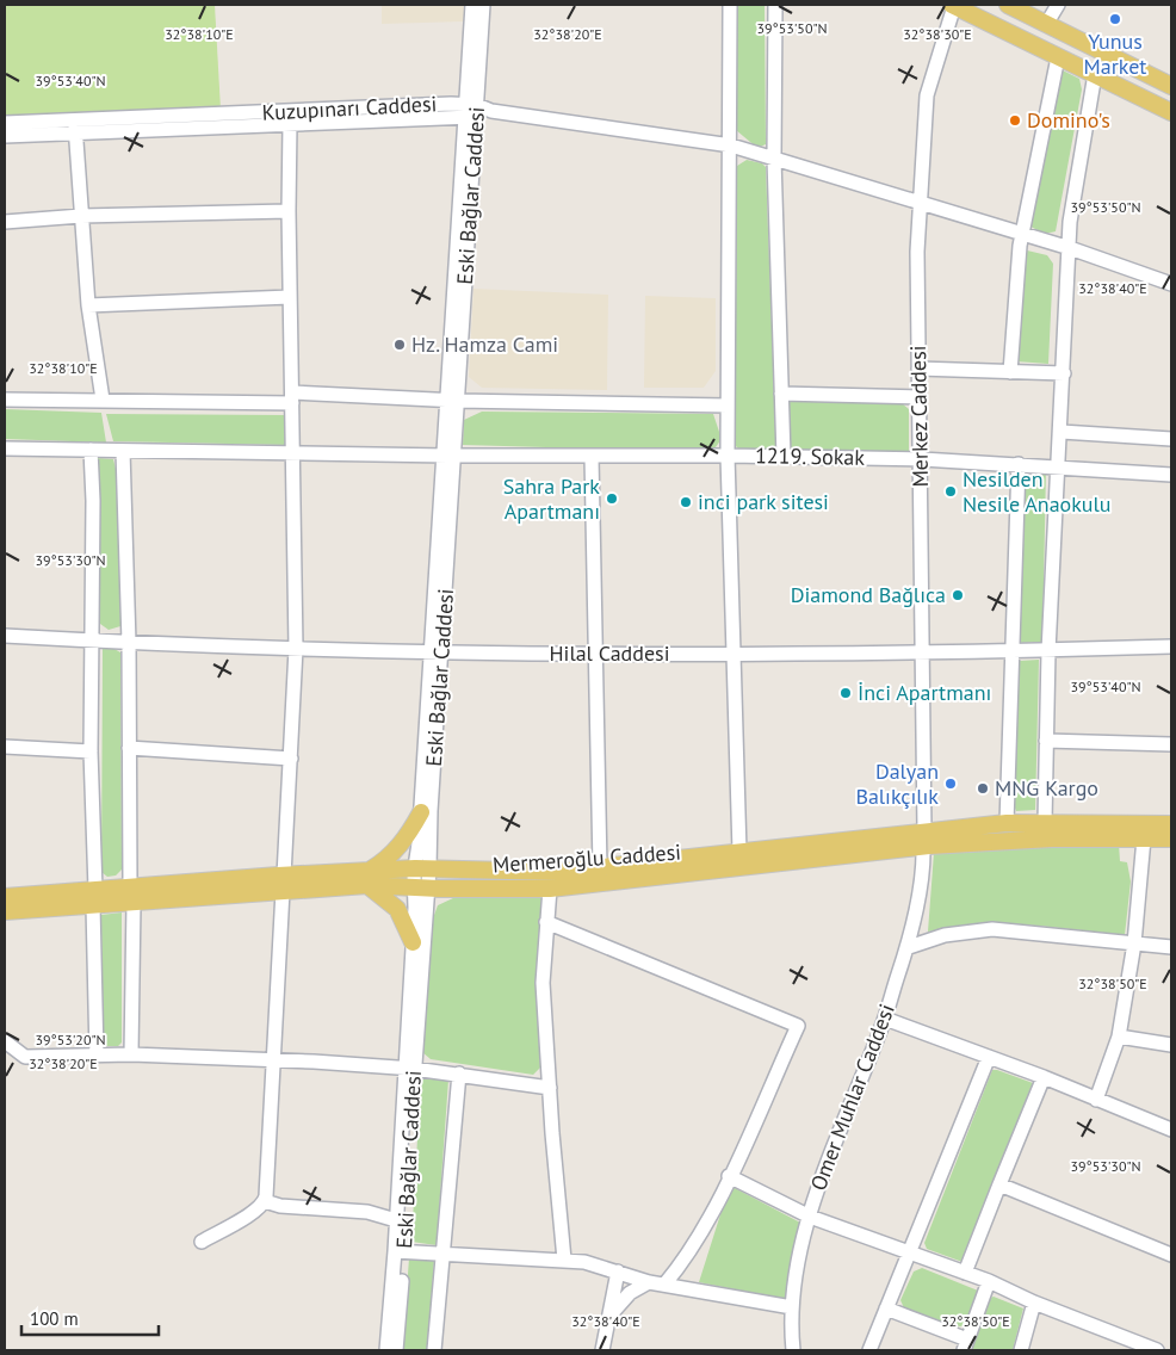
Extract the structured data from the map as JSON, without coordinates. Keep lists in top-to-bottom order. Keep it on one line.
{"streets":{"main road":["Mermeroğlu Caddesi"],"street":["Kuzupınarı Caddesi","Eski Bağlar Caddesi","Merkez Caddesi","1219. Sokak","Hilal Caddesi","Omer Muhlar Caddesi"]},"crossings":[["Kuzupınarı Caddesi","Eski Bağlar Caddesi"],["Kuzupınarı Caddesi","Merkez Caddesi"],["Eski Bağlar Caddesi","1219. Sokak"],["Eski Bağlar Caddesi","Hilal Caddesi"],["Eski Bağlar Caddesi","Mermeroğlu Caddesi"],["Merkez Caddesi","1219. Sokak"],["Merkez Caddesi","Hilal Caddesi"],["Merkez Caddesi","Mermeroğlu Caddesi"],["Merkez Caddesi","Omer Muhlar Caddesi"],["Mermeroğlu Caddesi","Omer Muhlar Caddesi"]],"places":["Yunus Market","Domino's","Hz. Hamza Cami","Nesilden Nesile Anaokulu","Sahra Park Apartmanı","inci park sitesi","Diamond Bağlıca","İnci Apartmanı","Dalyan Balıkçılık","MNG Kargo"],"scale_bar":"100 m","coordinates":["39°53'50\"N","32°38'10\"E","32°38'20\"E","32°38'30\"E","39°53'40\"N","32°38'40\"E","39°53'30\"N","32°38'50\"E","39°53'20\"N"]}
